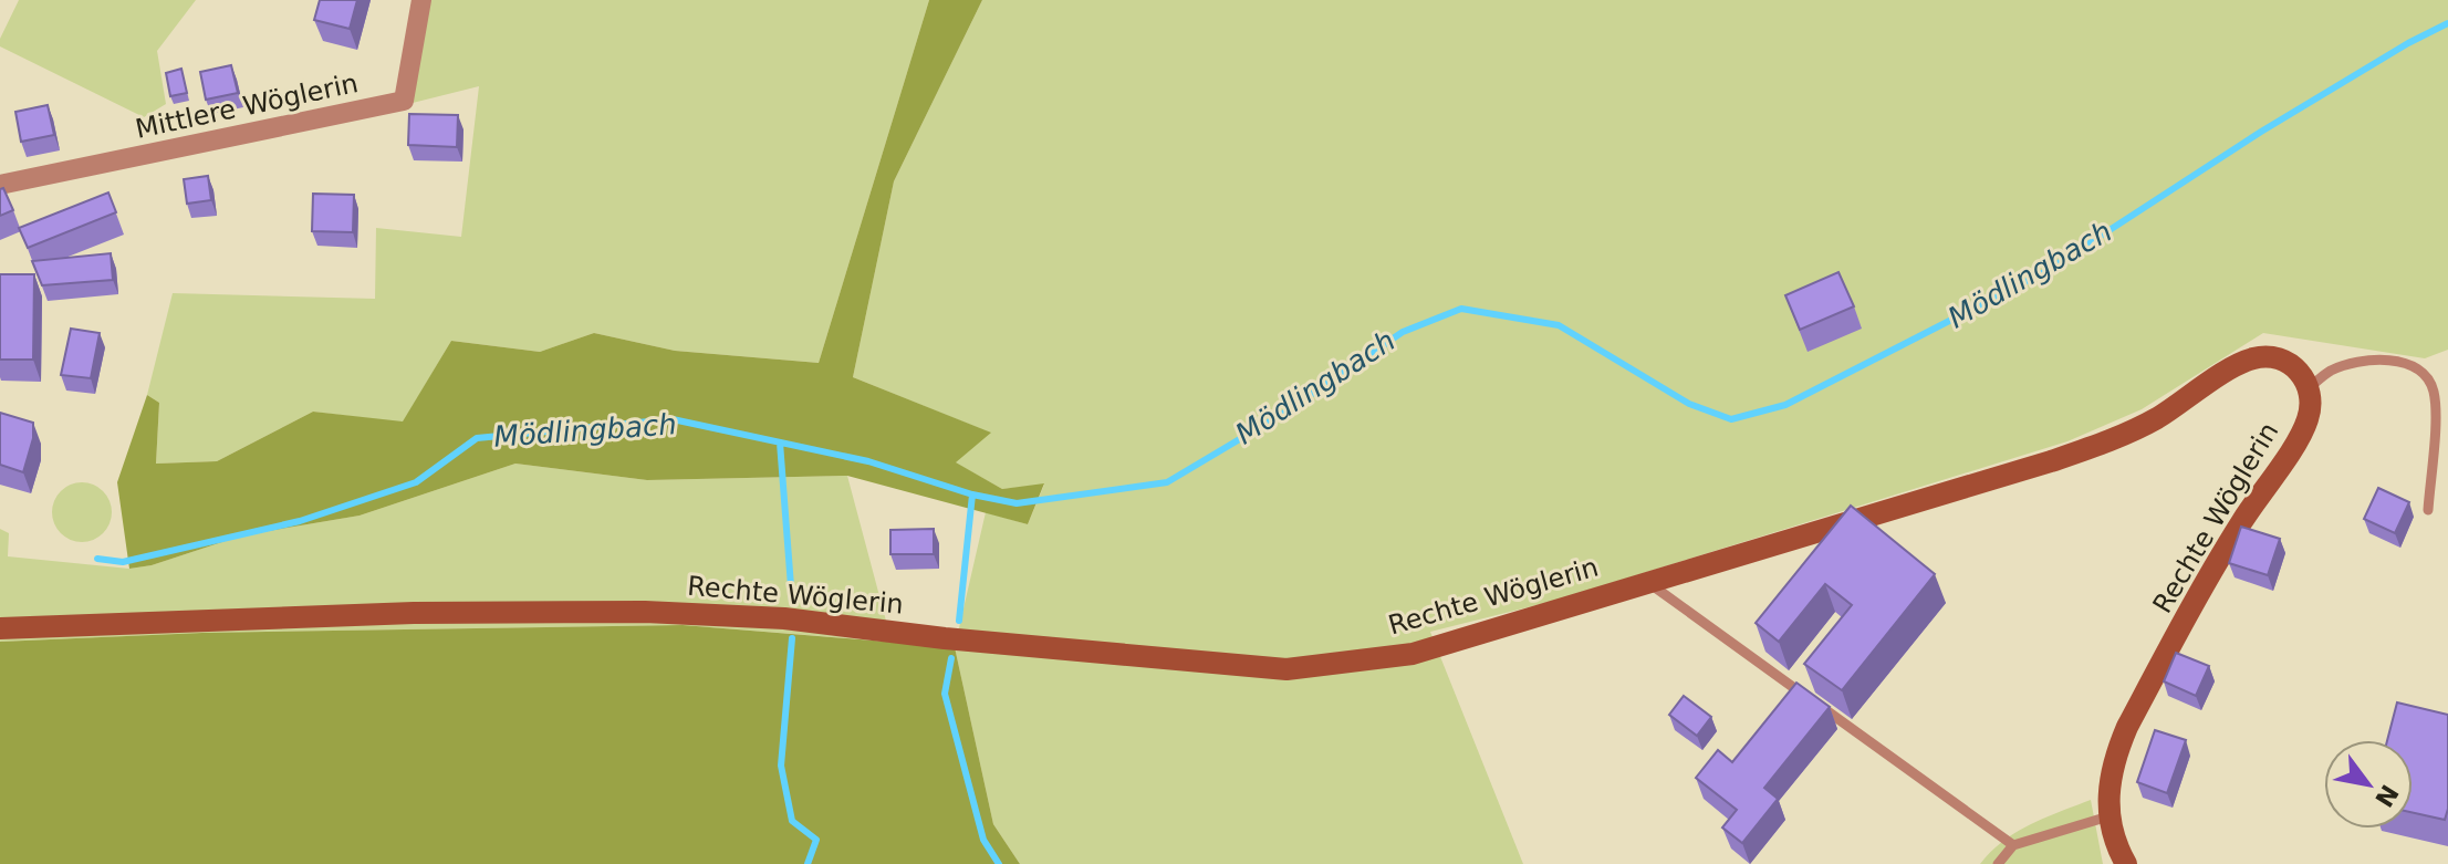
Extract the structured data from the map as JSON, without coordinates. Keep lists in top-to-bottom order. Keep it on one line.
{"streets":{"main road":["Rechte Wöglerin"],"street":["Mittlere Wöglerin"]},"water":["Mödlingbach"],"north":"bottom right"}
